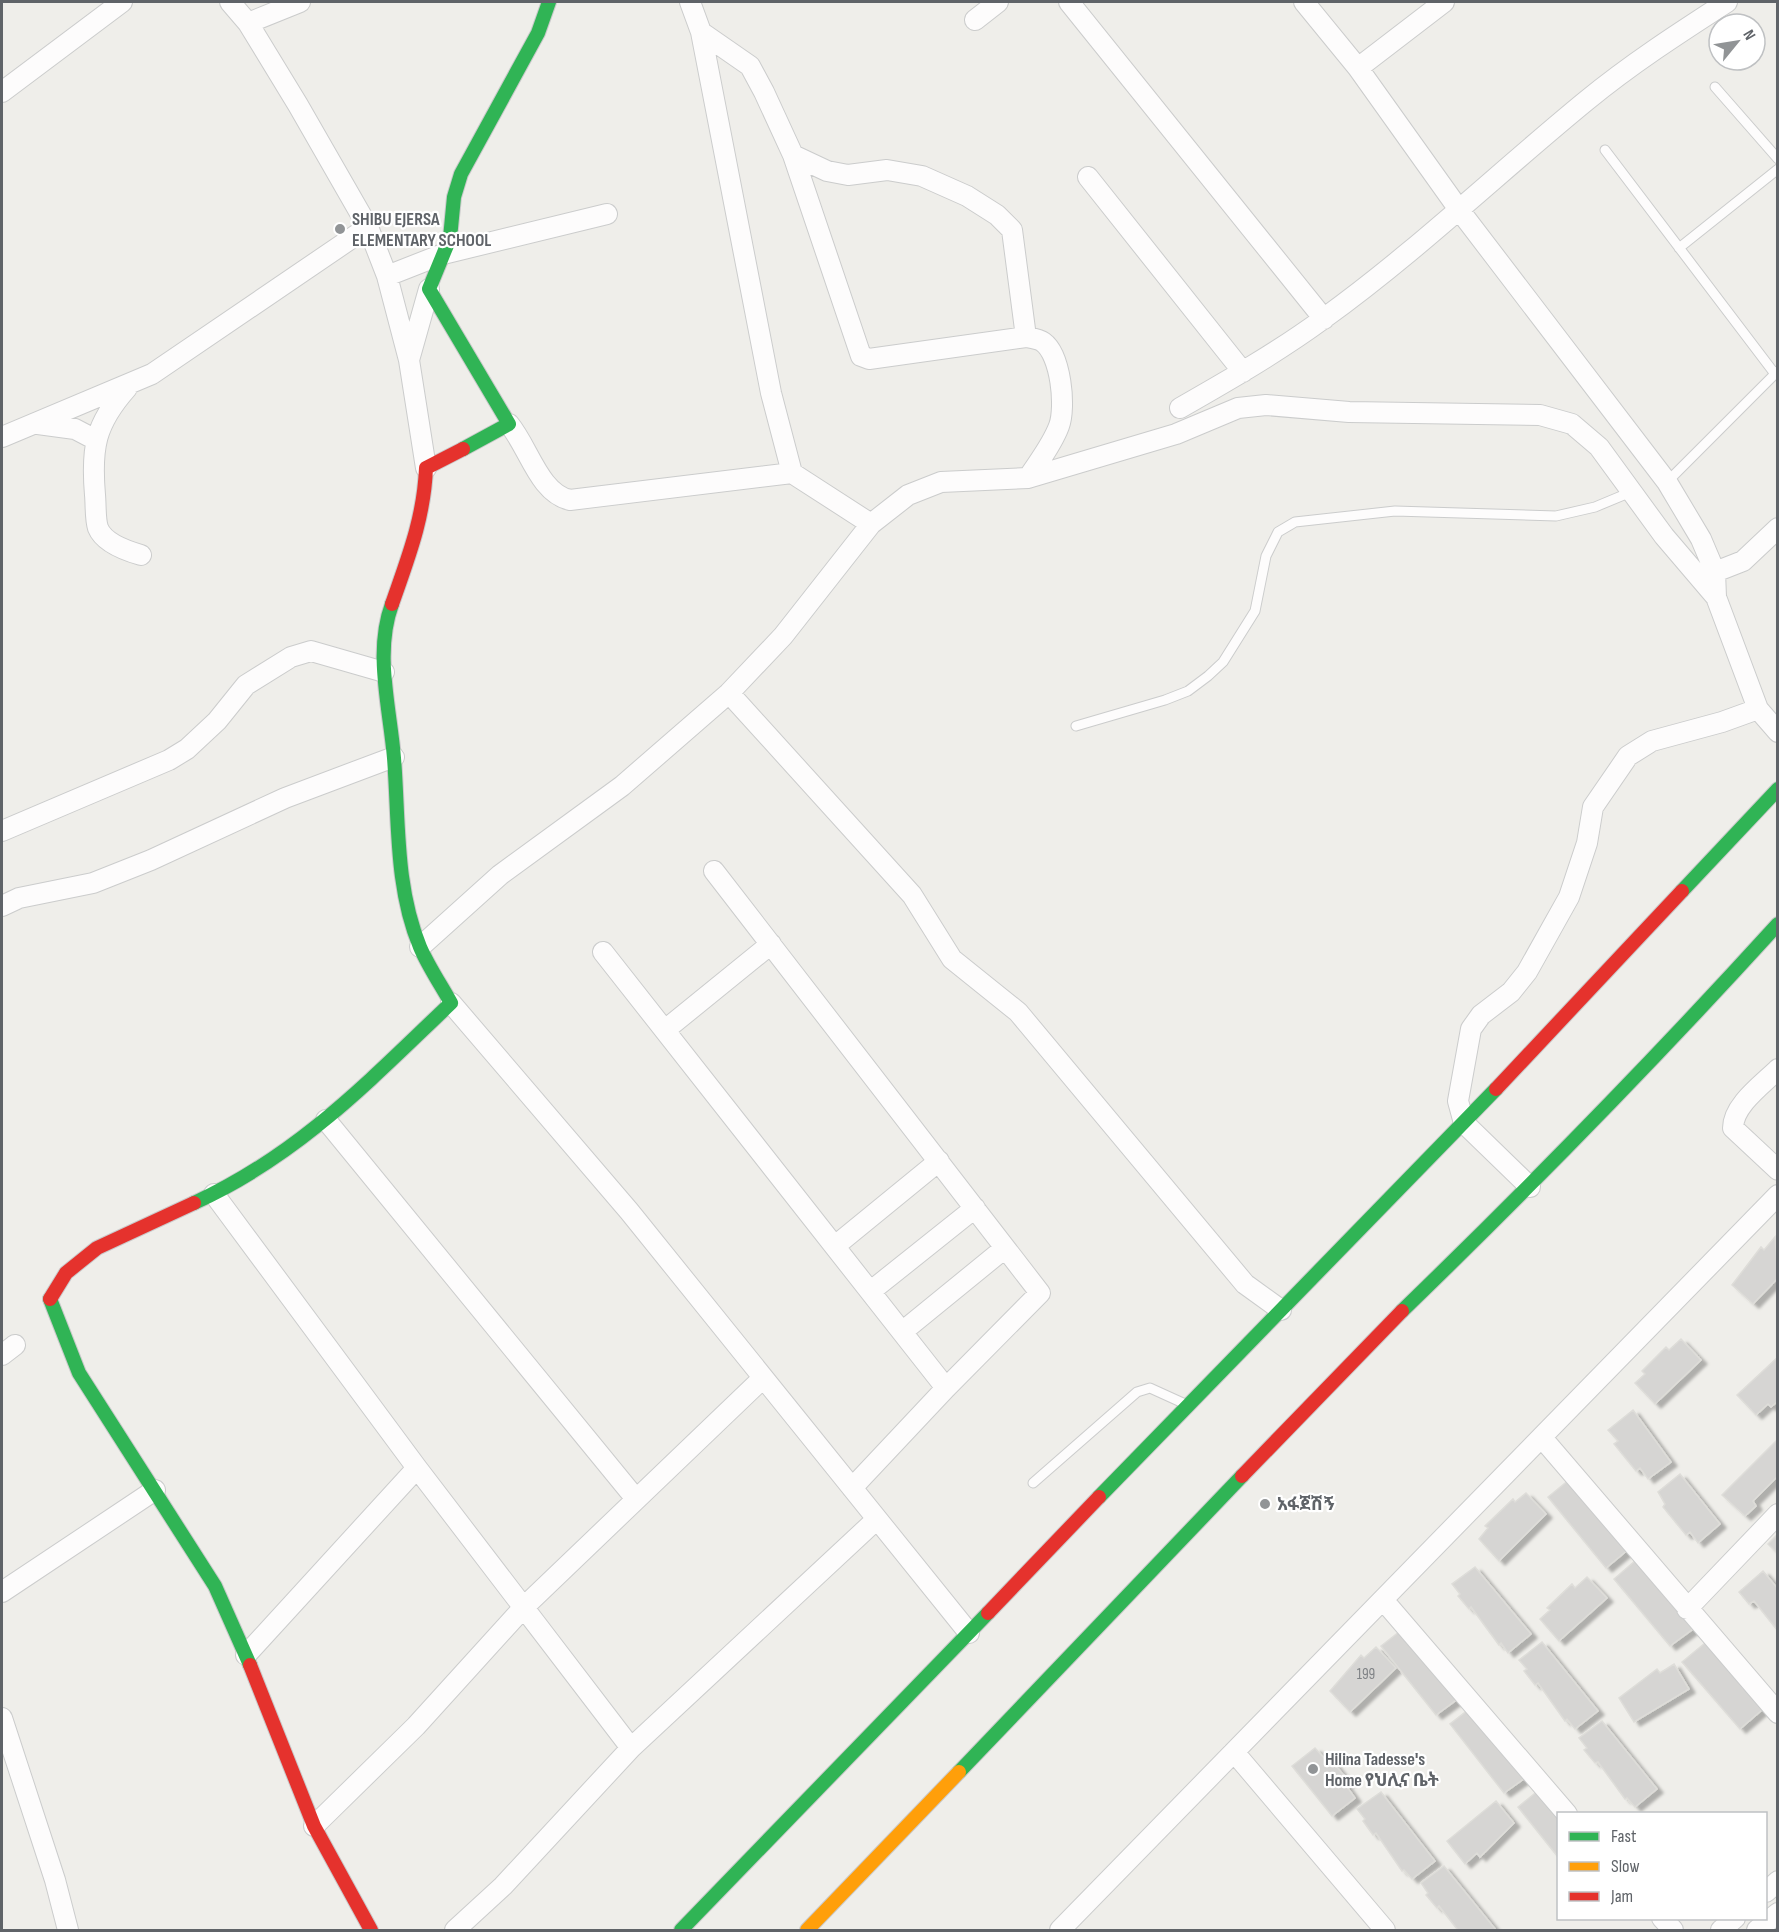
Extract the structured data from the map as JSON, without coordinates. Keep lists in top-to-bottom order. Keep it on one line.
{"places":["SHIBU EJERSA ELEMENTARY SCHOOL","አፋጀሽኝ","Hilina Tadesse's Home የህሊና ቤት"],"house_numbers":["199"],"legend":["Fast","Slow","Jam"],"north":"top right"}
